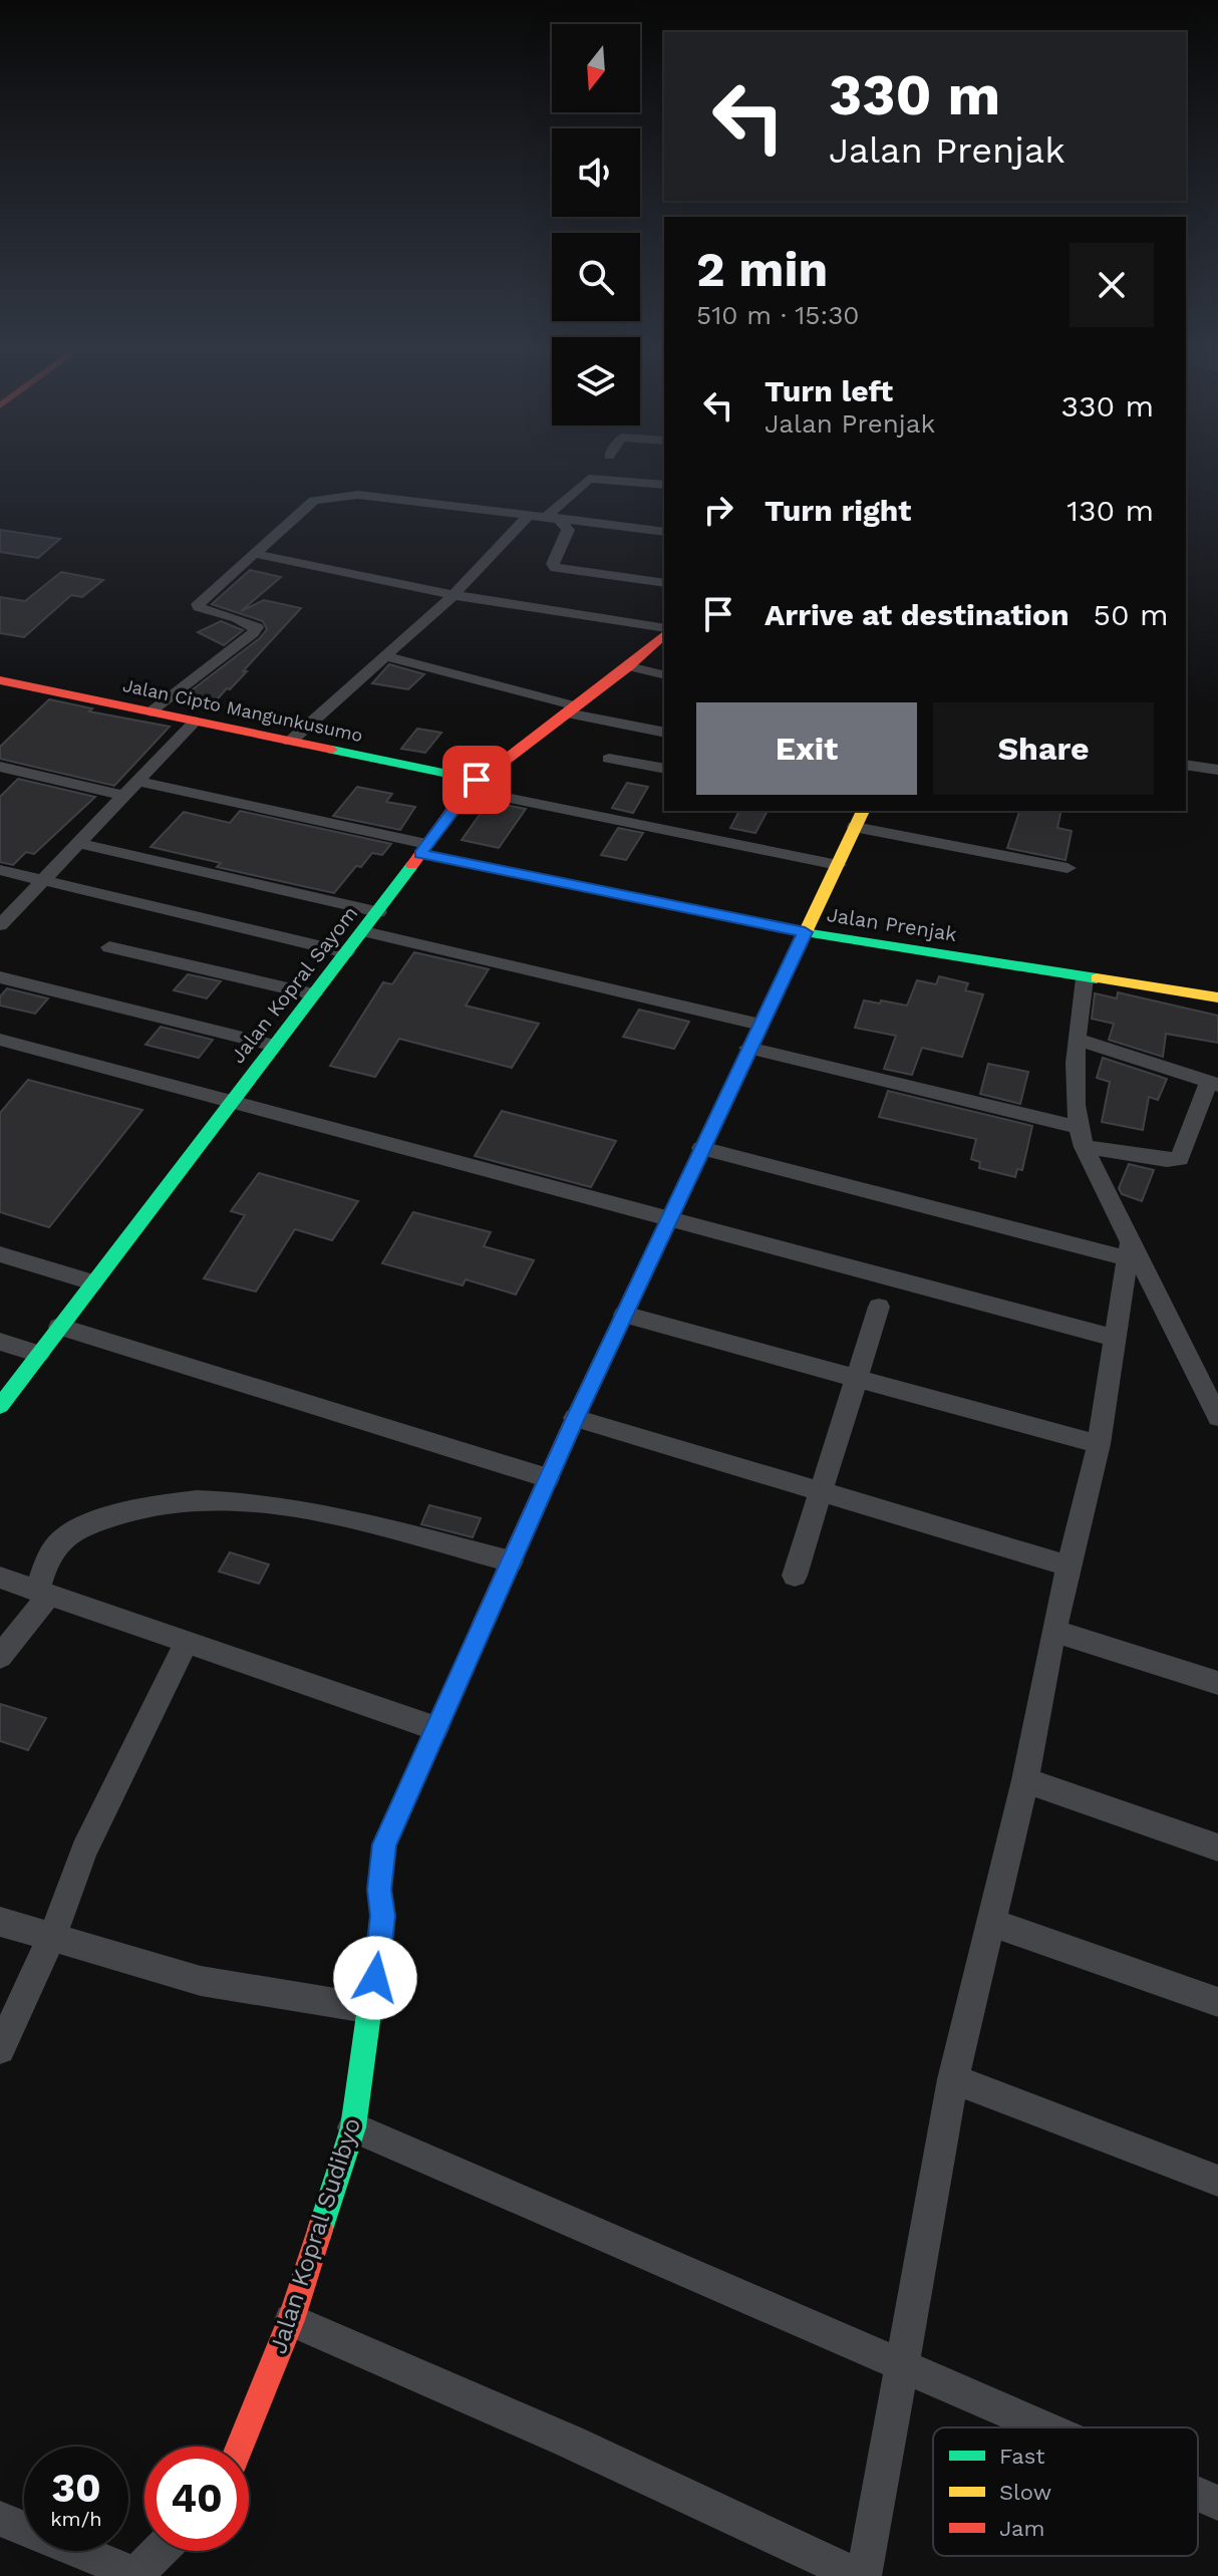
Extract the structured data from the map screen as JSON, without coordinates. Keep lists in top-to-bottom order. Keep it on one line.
{"streets":{"main road":["Jalan Cipto Mangunkusumo","Jalan Prenjak","Jalan Kopral Sayom","Jalan Kopral Sudibyo"]},"crossings":[["Jalan Cipto Mangunkusumo","Jalan Kopral Sayom"],["Jalan Prenjak","Jalan Kopral Sayom"],["Jalan Prenjak","Jalan Kopral Sudibyo"]],"legend":["Fast","Slow","Jam"],"north":"bottom","page":{"turn":["330 m","Jalan Prenjak"],"heading":["2 min","510 m · 15:30"],"list":[{"name":"Turn left","note":"Jalan Prenjak","value":"330 m"},{"name":"Turn right","value":"130 m"},{"name":"Arrive at destination","value":"50 m"}],"buttons":["Exit","Share"],"speed":"30 km/h","limit":"40"}}
